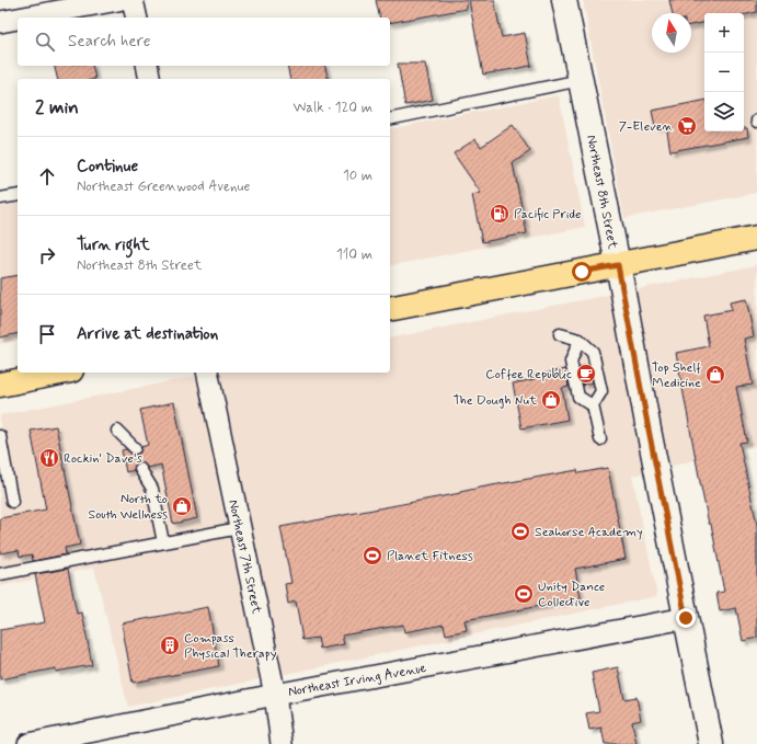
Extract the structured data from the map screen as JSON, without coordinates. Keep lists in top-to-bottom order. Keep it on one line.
{"streets":{"street":["Northeast 8th Street","Northeast 7th Street","Northeast Irving Avenue"]},"crossings":[["Northeast 8th Street","Northeast Irving Avenue"],["Northeast 7th Street","Northeast Irving Avenue"]],"places":{"supermarket":["7-Eleven"],"fuel station":["Pacific Pride"],"cafe":["Coffee Republic"],"shop":["Top Shelf Medicine","The Dough Nut","North to South Wellness"],"restaurant":["Rockin' Dave's"],"sports":["Seahorse Academy","Planet Fitness","Unity Dance Collective"],"building":["Compass Physical Therapy"]},"north":"top","page":{"map_buttons":["+","−"],"search":"Search here","heading":["2 min","Walk · 120 m"],"list":[["Continue","Northeast Greenwood Avenue","10 m"],["Turn right","Northeast 8th Street","110 m"],"Arrive at destination"]}}
